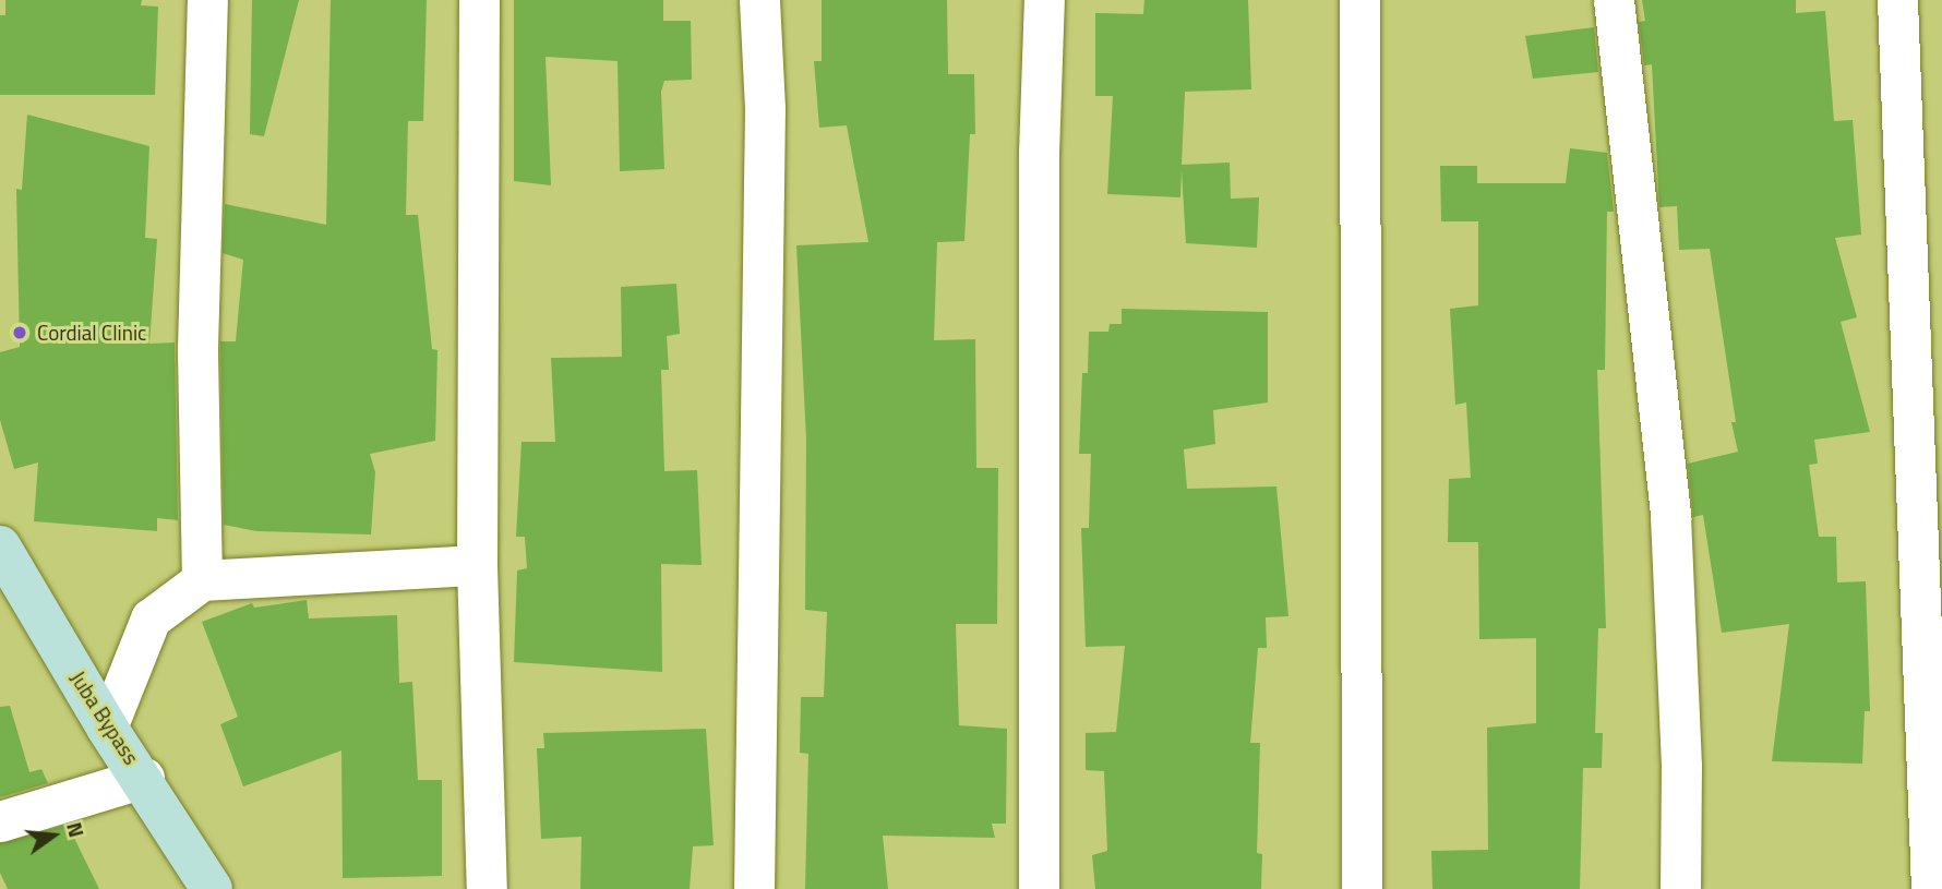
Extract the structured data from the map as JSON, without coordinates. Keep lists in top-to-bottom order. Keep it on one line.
{"streets":{"main road":["Juba Bypass"]},"places":["Cordial Clinic"],"north":"right"}
